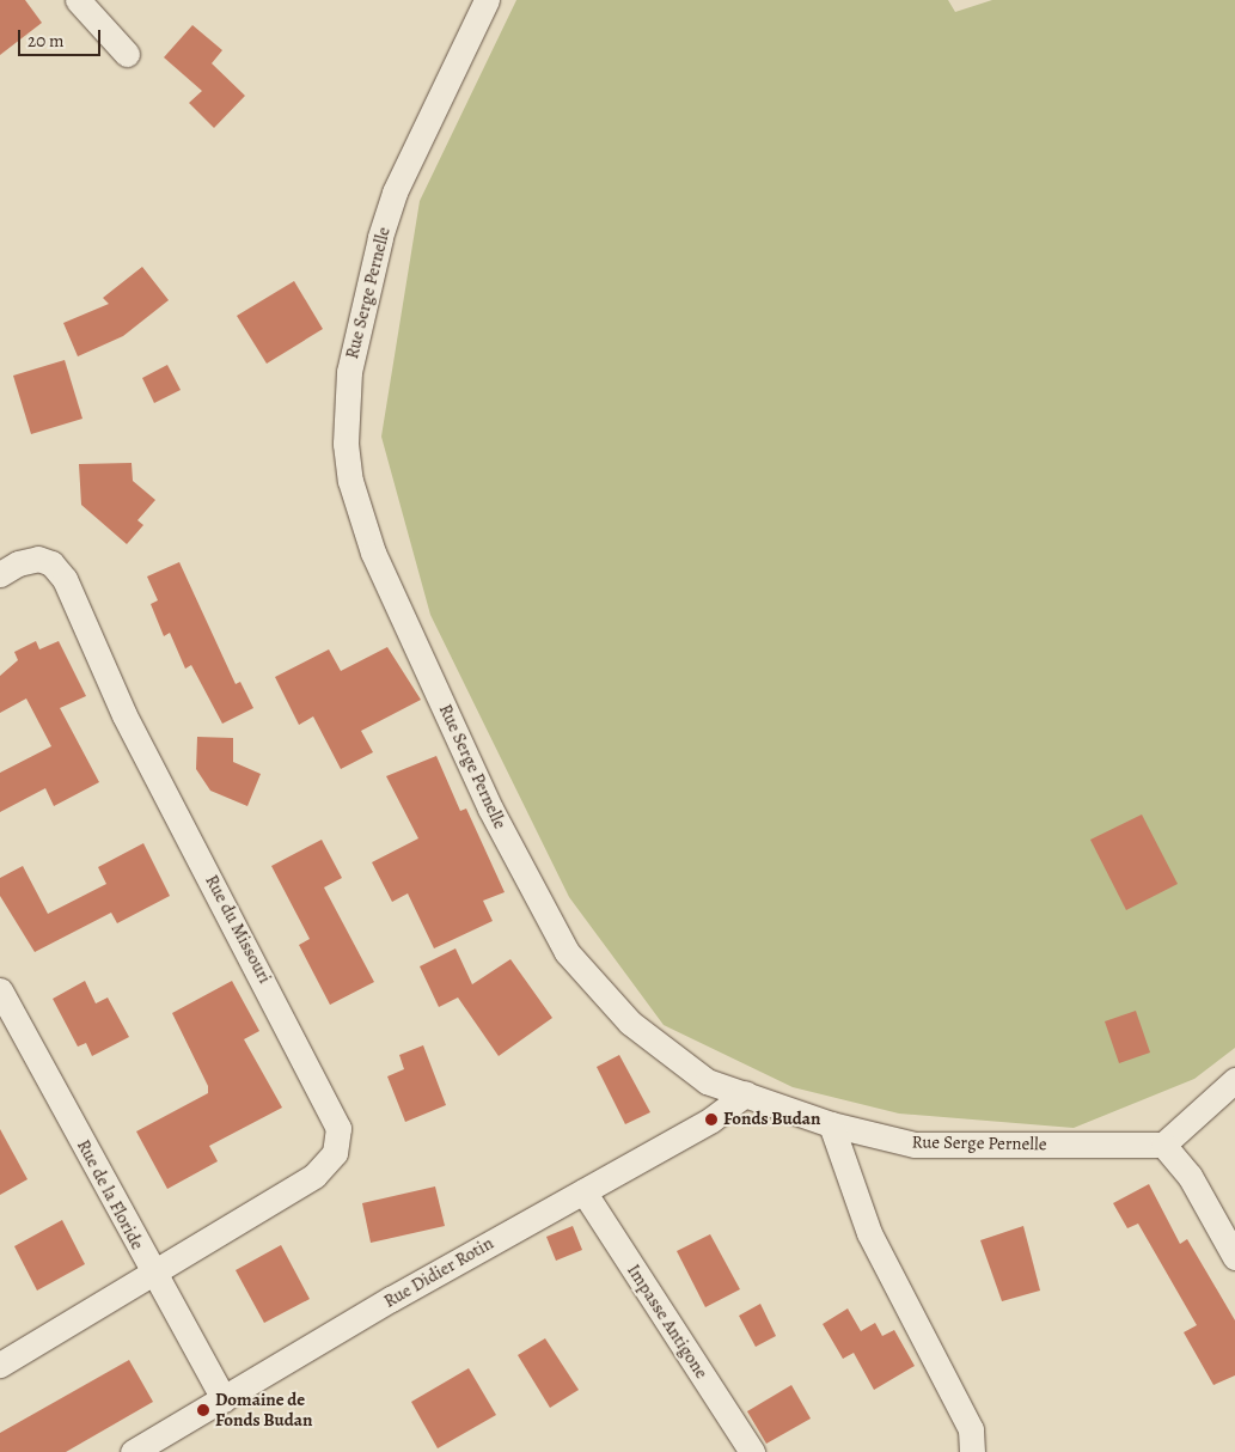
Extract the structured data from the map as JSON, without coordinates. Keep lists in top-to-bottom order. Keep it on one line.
{"streets":{"street":["Rue Serge Pernelle","Rue du Missouri","Rue de la Floride","Rue Didier Rotin","Impasse Antigone"]},"crossings":[["Rue Serge Pernelle","Rue Didier Rotin"],["Rue du Missouri","Rue de la Floride"],["Rue de la Floride","Rue Didier Rotin"],["Rue Didier Rotin","Impasse Antigone"]],"places":["Fonds Budan","Domaine de Fonds Budan"],"scale_bar":"20 m"}
